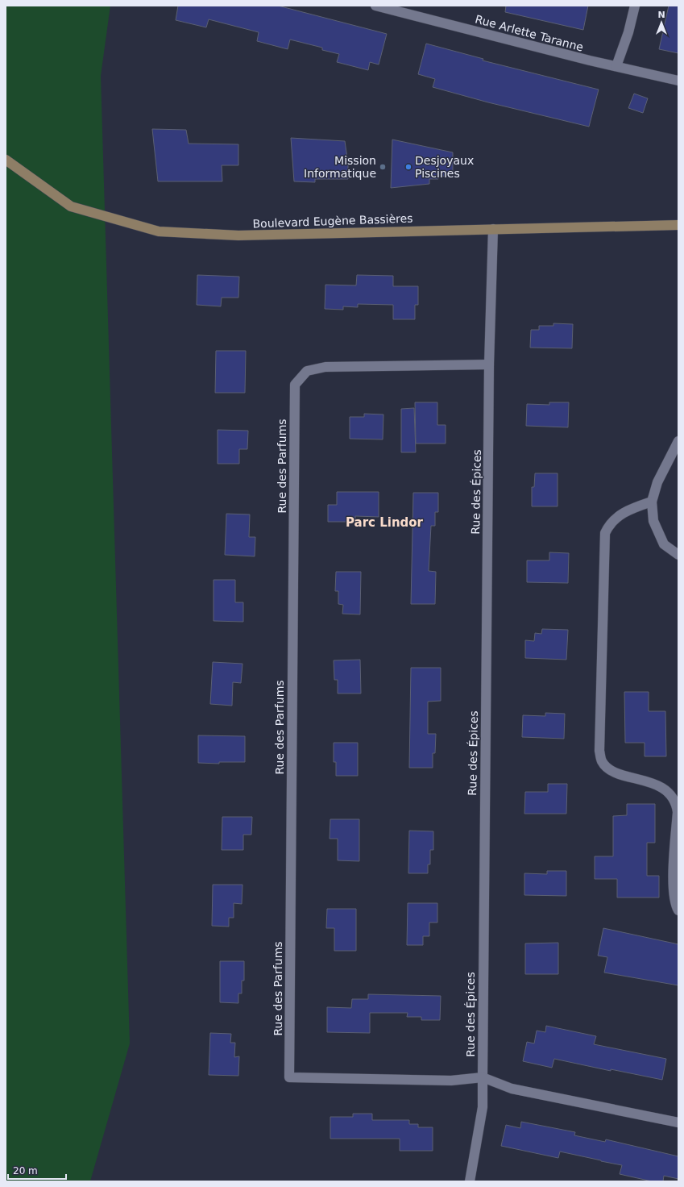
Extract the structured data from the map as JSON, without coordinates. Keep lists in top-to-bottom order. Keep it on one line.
{"streets":{"street":["Rue Arlette Taranne","Boulevard Eugène Bassières","Rue des Parfums","Rue des Épices"]},"crossings":[["Boulevard Eugène Bassières","Rue des Épices"],["Rue des Parfums","Rue des Épices"]],"districts":["Parc Lindor"],"places":["Mission Informatique","Desjoyaux Piscines"],"scale_bar":"20 m","north":"top"}
